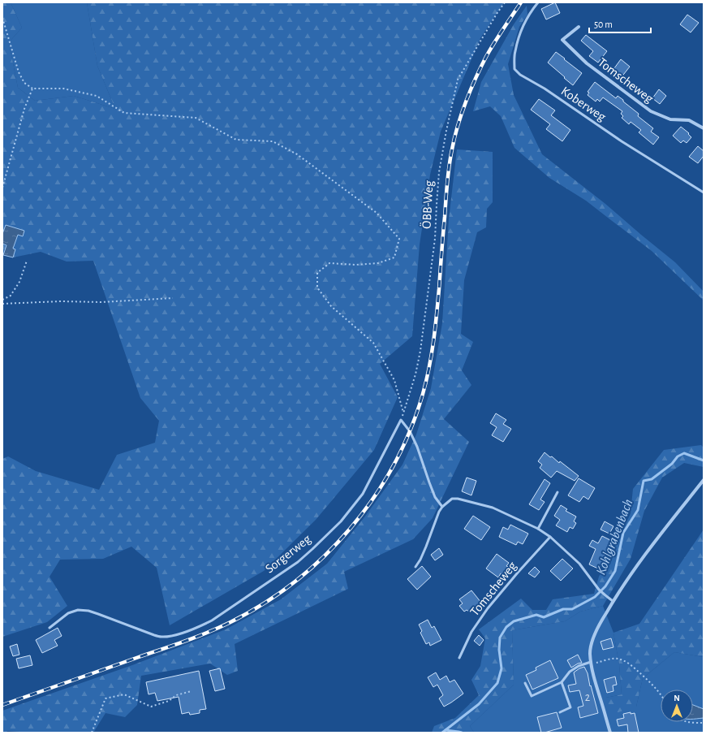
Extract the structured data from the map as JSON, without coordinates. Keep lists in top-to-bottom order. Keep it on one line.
{"streets":{"street":["Tomscheweg"],"lane":["Koberweg","Sorgerweg"],"path":["ÖBB-Weg"]},"crossings":[["ÖBB-Weg","Sorgerweg"]],"water":["Kohlgrabenbach"],"house_numbers":["2"],"scale_bar":"50 m","north":"top"}
